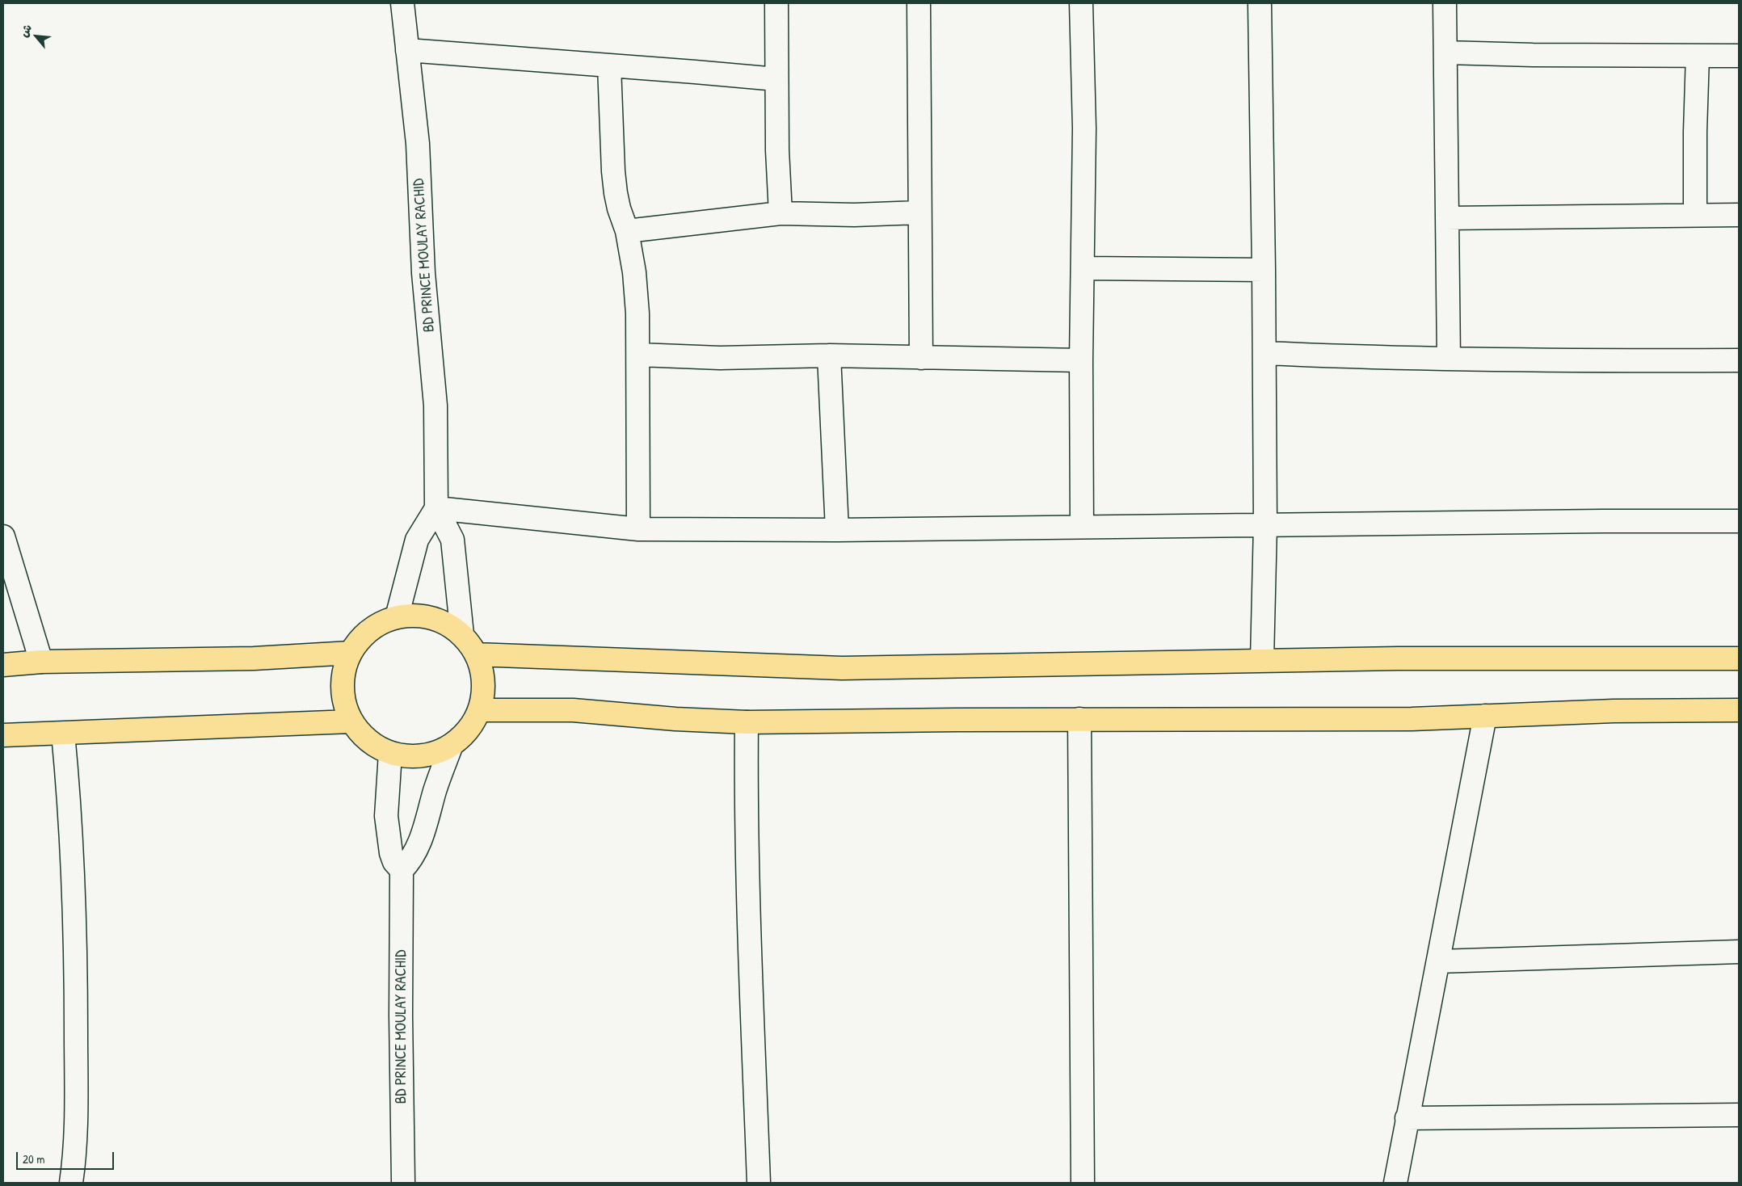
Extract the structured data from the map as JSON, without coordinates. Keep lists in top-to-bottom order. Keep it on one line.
{"streets":{"street":["BD PRINCE MOULAY RACHID"]},"scale_bar":"20 m","north":"top left"}
